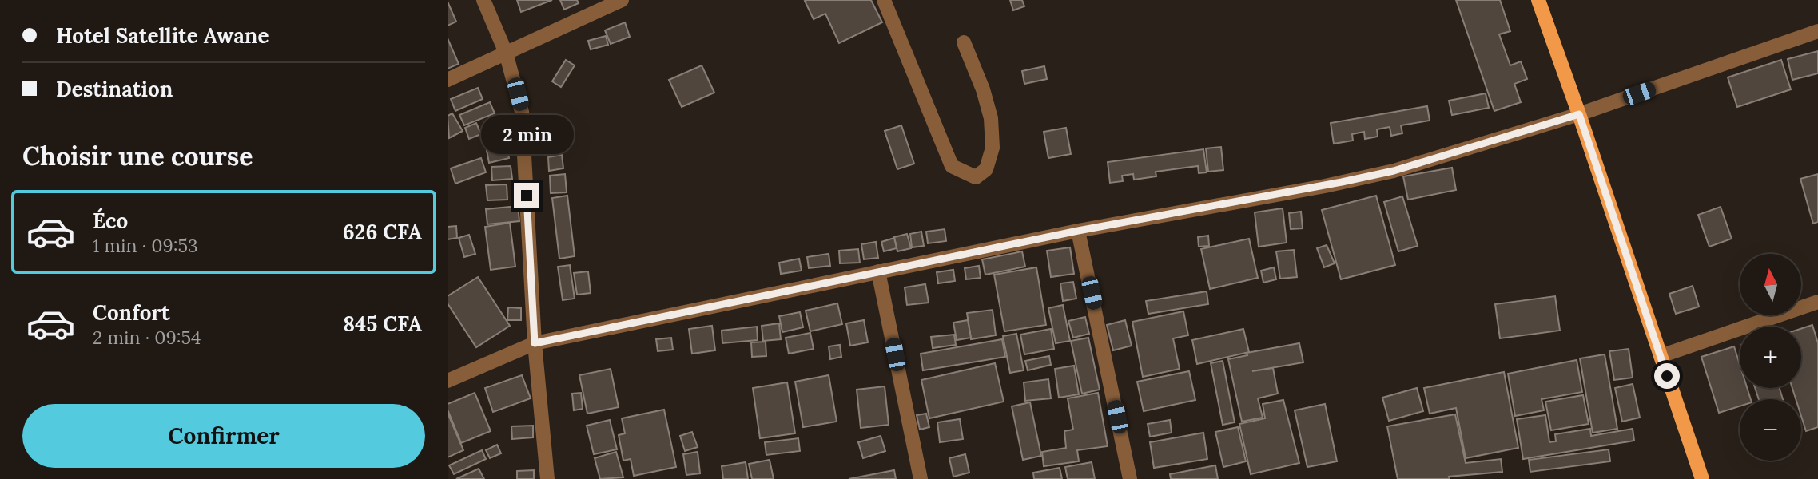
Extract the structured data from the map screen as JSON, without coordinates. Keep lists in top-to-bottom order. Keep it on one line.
{"north":"top","page":{"banner":["Hotel Satellite Awane","Destination"],"bubble":"2 min","heading":"Choisir une course","list":[{"name":"Éco","note":"1 min · 09:53","value":"626 CFA"},{"name":"Confort","note":"2 min · 09:54","value":"845 CFA"}],"map_buttons":["+","−"],"buttons":"Confirmer"}}
